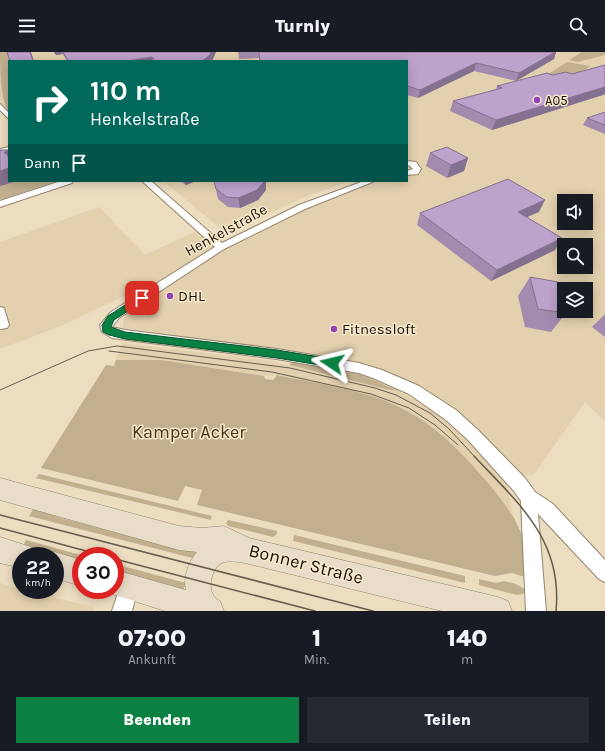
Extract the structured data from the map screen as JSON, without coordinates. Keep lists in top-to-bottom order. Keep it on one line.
{"streets":{"main road":["Bonner Straße"],"street":["Henkelstraße"]},"parks":["Kamper Acker"],"places":["A05","DHL","Fitnessloft"],"page":{"header":"Turnly","turn":["110 m","Henkelstraße"],"then":"Dann","speed":"22 km/h","limit":"30","eta":["07:00","Ankunft","1","Min.","140","m"],"buttons":["Beenden","Teilen"]}}
